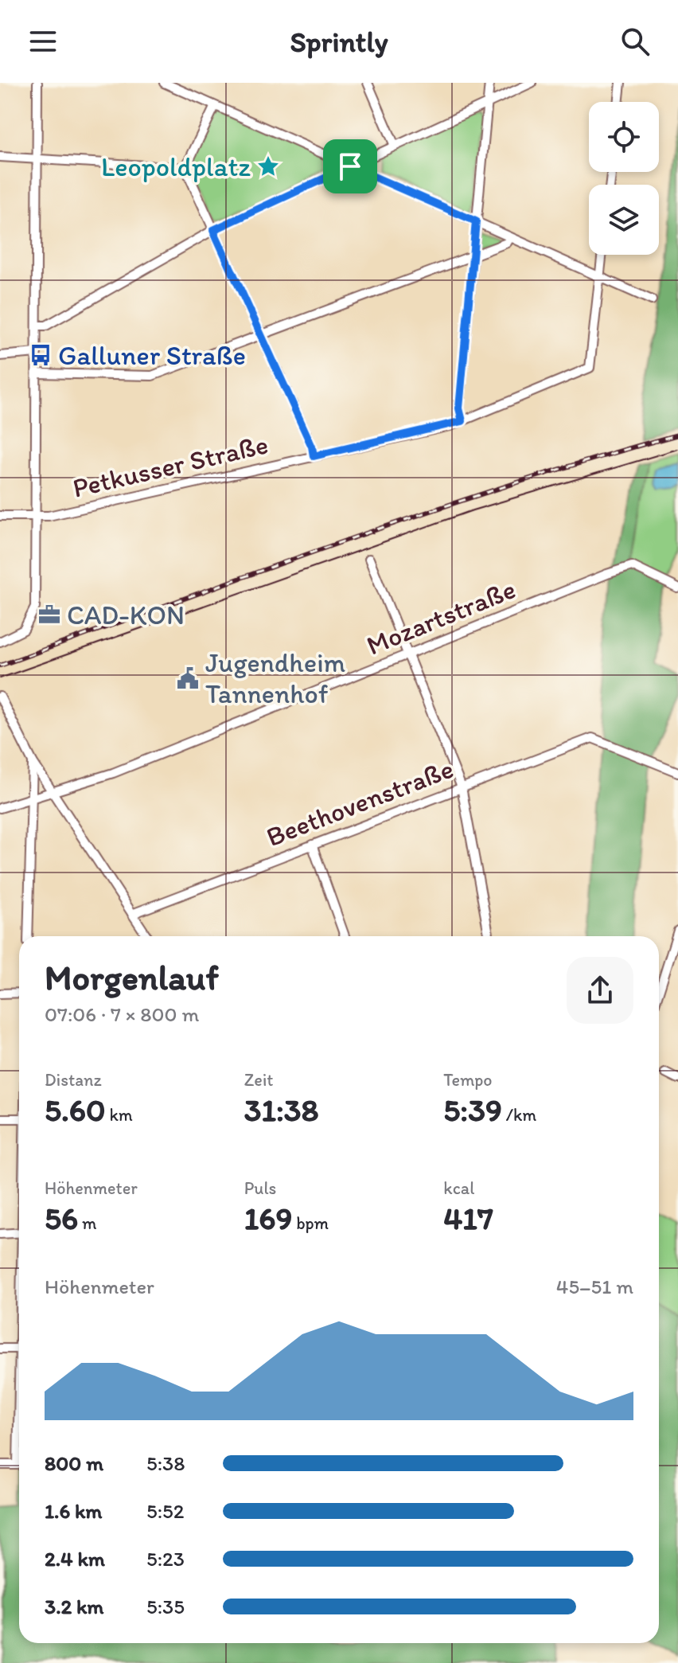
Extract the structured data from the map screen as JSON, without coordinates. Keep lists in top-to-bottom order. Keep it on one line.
{"streets":{"street":["Petkusser Straße","Mozartstraße","Beethovenstraße"]},"places":{"place":["Leopoldplatz"],"bus stop":["Galluner Straße"],"office":["CAD-KON"],"public building":["Jugendheim Tannenhof"]},"page":{"header":"Sprintly","heading":["Morgenlauf","07:06 · 7 × 800 m"],"stats":[["Distanz","5.60 km"],["Zeit","31:38"],["Tempo","5:39 /km"],["Höhenmeter","56 m"],["Puls","169 bpm"],["kcal","417"]],"chart":["Höhenmeter","45–51 m"],"list":[{"name":"800 m","note":"5:38"},{"name":"1.6 km","note":"5:52"},{"name":"2.4 km","note":"5:23"},{"name":"3.2 km","note":"5:35"}]}}
